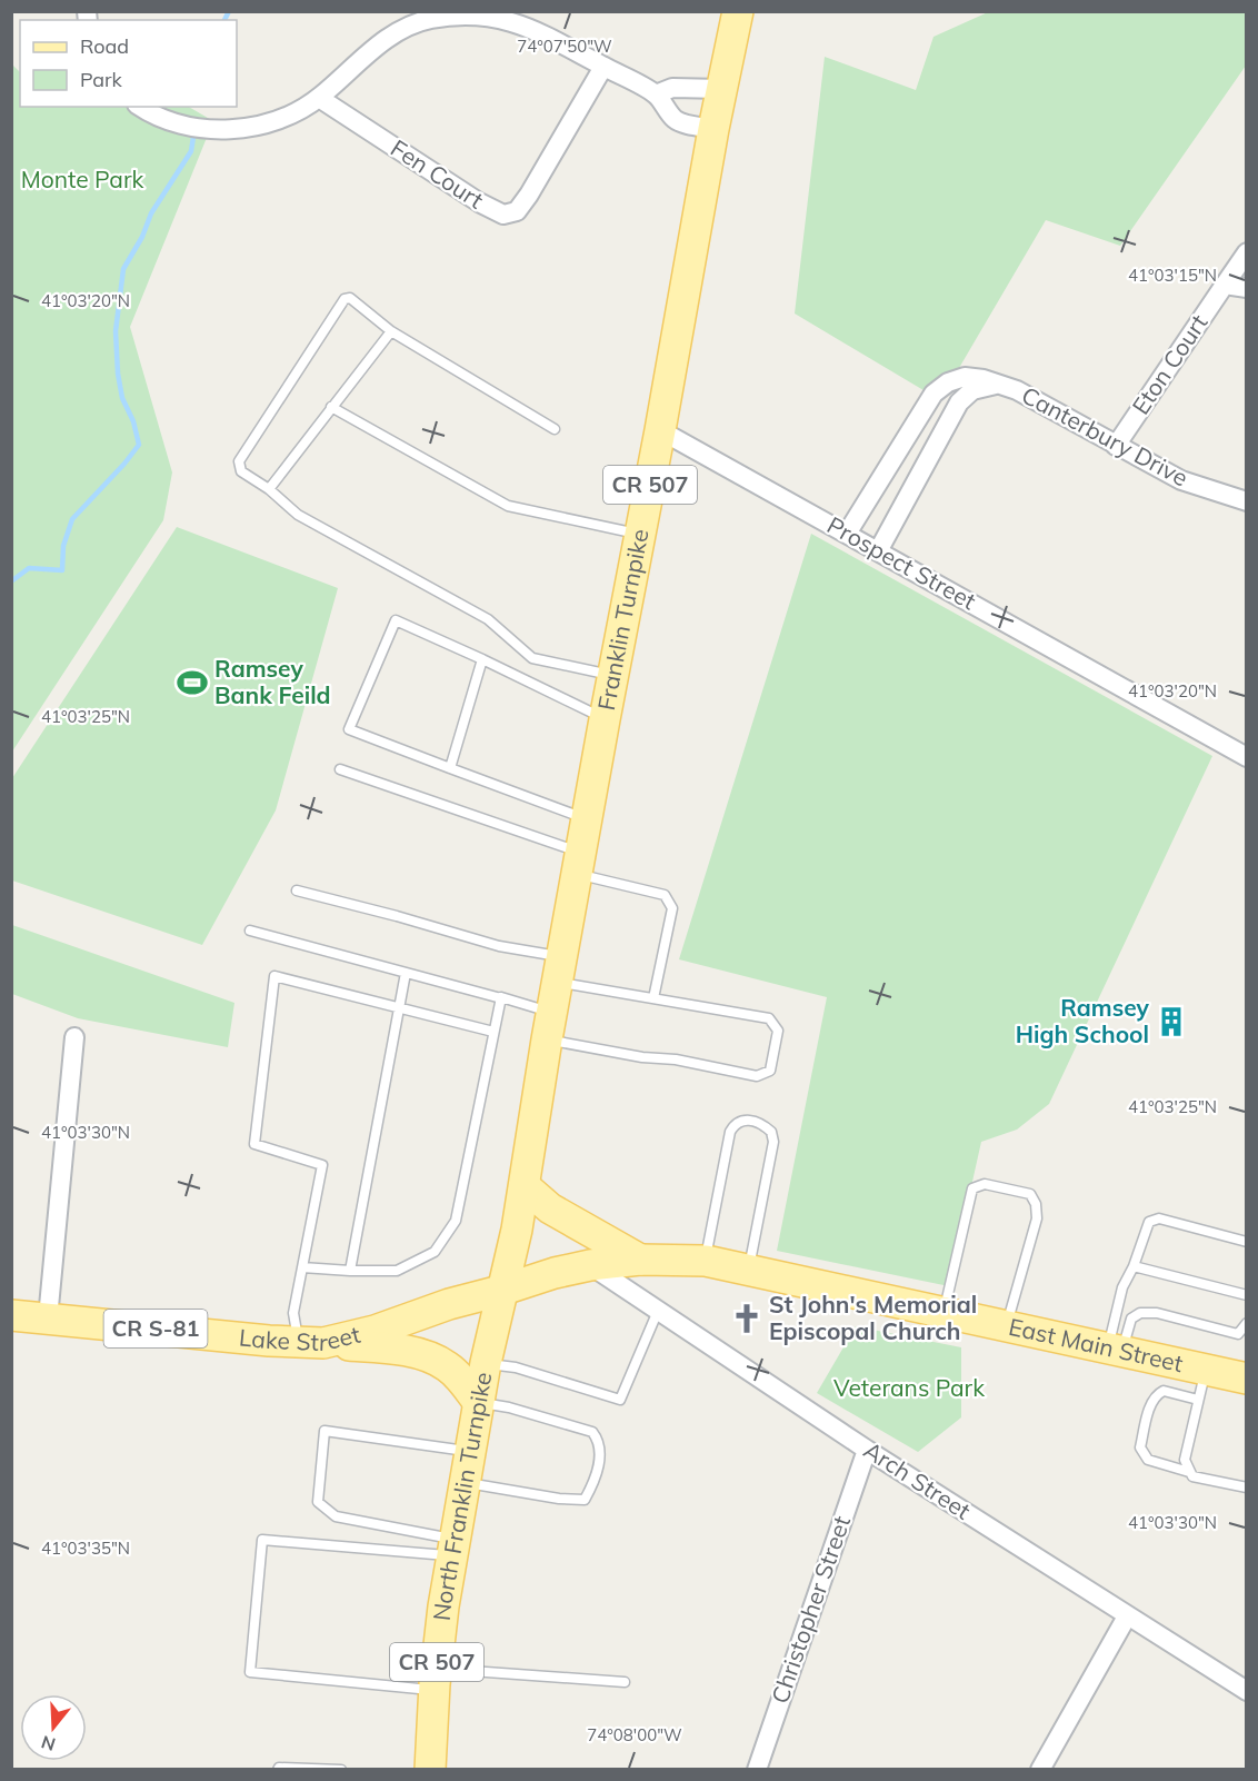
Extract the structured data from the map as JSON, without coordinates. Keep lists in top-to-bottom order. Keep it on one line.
{"streets":{"main road":["CR 507","Franklin Turnpike","CR S-81","Lake Street","East Main Street","North Franklin Turnpike"],"street":["Fen Court","Eton Court","Canterbury Drive","Prospect Street","Arch Street","Christopher Street"]},"crossings":[["Eton Court","Canterbury Drive"],["Canterbury Drive","Prospect Street"],["Prospect Street","Franklin Turnpike"],["Franklin Turnpike","North Franklin Turnpike"],["Lake Street","East Main Street"],["Lake Street","Arch Street"],["Lake Street","North Franklin Turnpike"],["East Main Street","Arch Street"],["Arch Street","Christopher Street"]],"parks":["Monte Park","Veterans Park"],"places":{"sports":["Ramsey Bank Feild"],"building":["Ramsey High School"],"church":["St John's Memorial Episcopal Church"]},"legend":["Road","Park"],"north":"bottom","coordinates":["74°07'50\"W","41°03'15\"N","41°03'20\"N","41°03'25\"N","41°03'30\"N","41°03'35\"N","74°08'00\"W"]}
